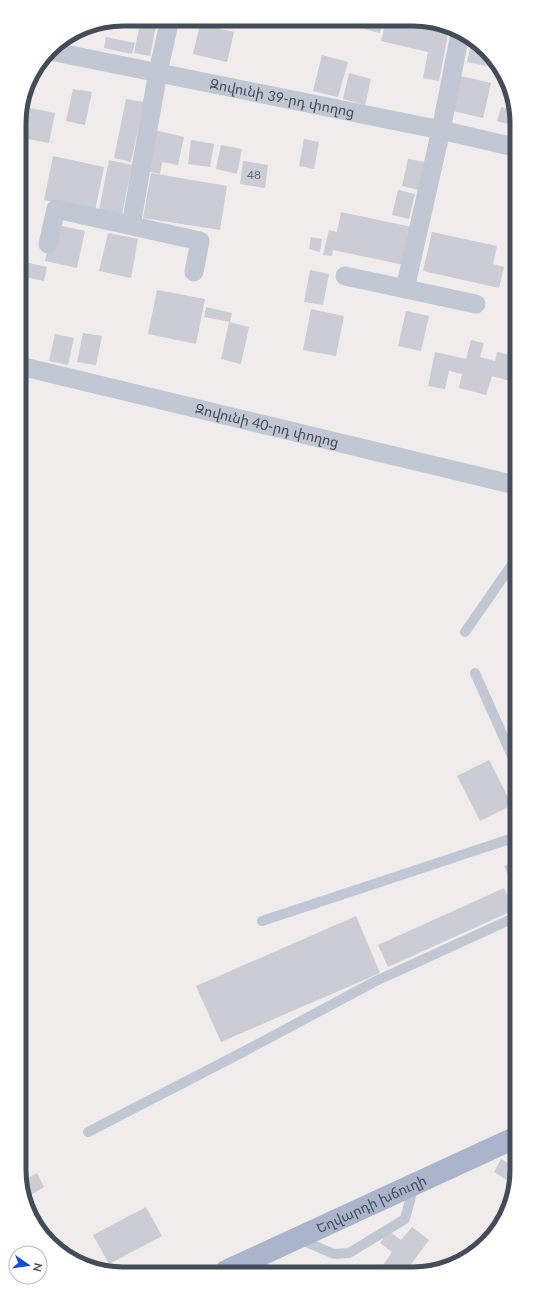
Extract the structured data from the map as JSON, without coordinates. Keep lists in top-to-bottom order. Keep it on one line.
{"streets":{"main road":["Եղվարդի խճուղի"],"street":["Զովունի 39-րդ փողոց","Զովունի 40-րդ փողոց"]},"house_numbers":["48"],"north":"right"}
